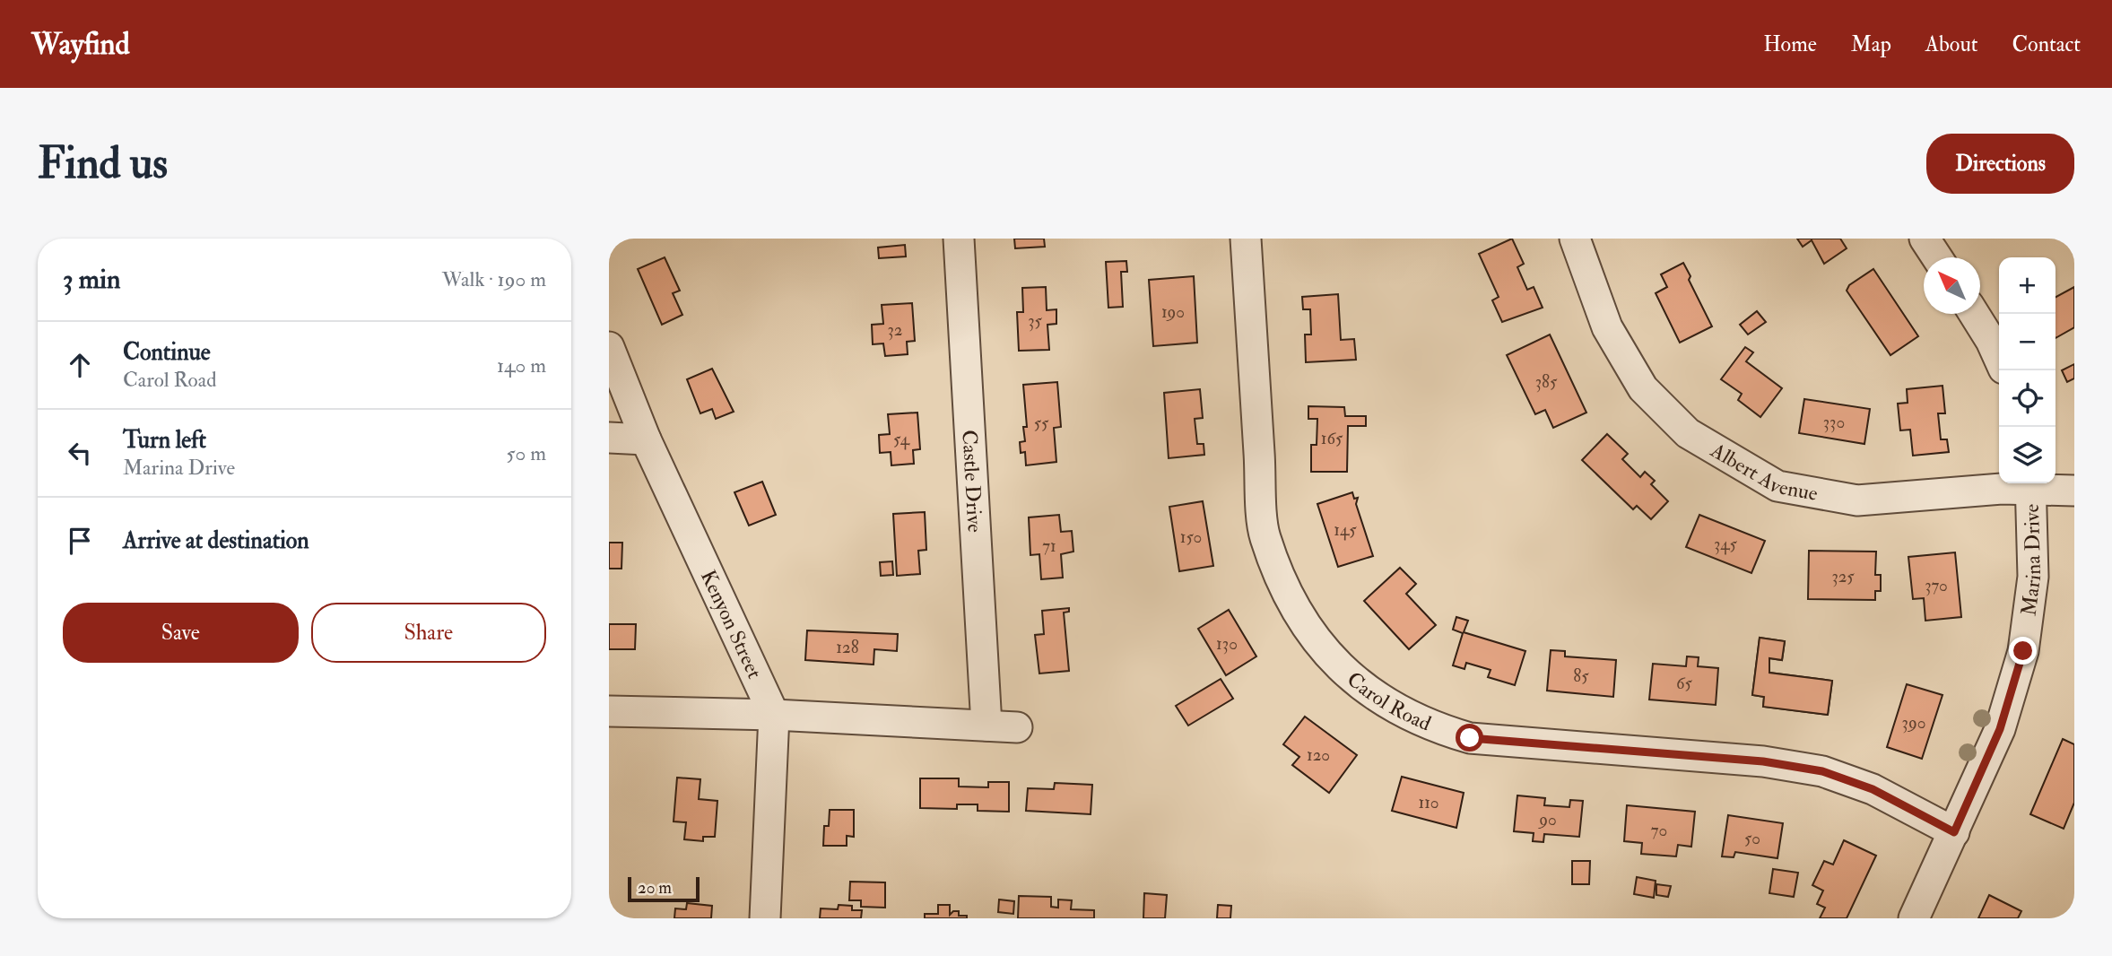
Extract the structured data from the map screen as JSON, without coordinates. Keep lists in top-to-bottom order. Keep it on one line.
{"streets":{"street":["Albert Avenue","Castle Drive","Marina Drive","Kenyon Street","Carol Road"]},"crossings":[["Albert Avenue","Marina Drive"],["Marina Drive","Carol Road"]],"house_numbers":["190","35","32","385","330","55","165","54","145","150","345","71","325","370","130","128","85","65","390","120","110","90","70","50"],"scale_bar":"20 m","north":"top left","page":{"header":"Wayfind","nav":["Home","Map","About","Contact"],"buttons":["Directions",["Save","Share"]],"title":"Find us","heading":["3 min","Walk · 190 m"],"map_buttons":["+","−"],"list":[["Continue","Carol Road","140 m"],["Turn left","Marina Drive","50 m"],"Arrive at destination"],"scale":"20 m"}}
